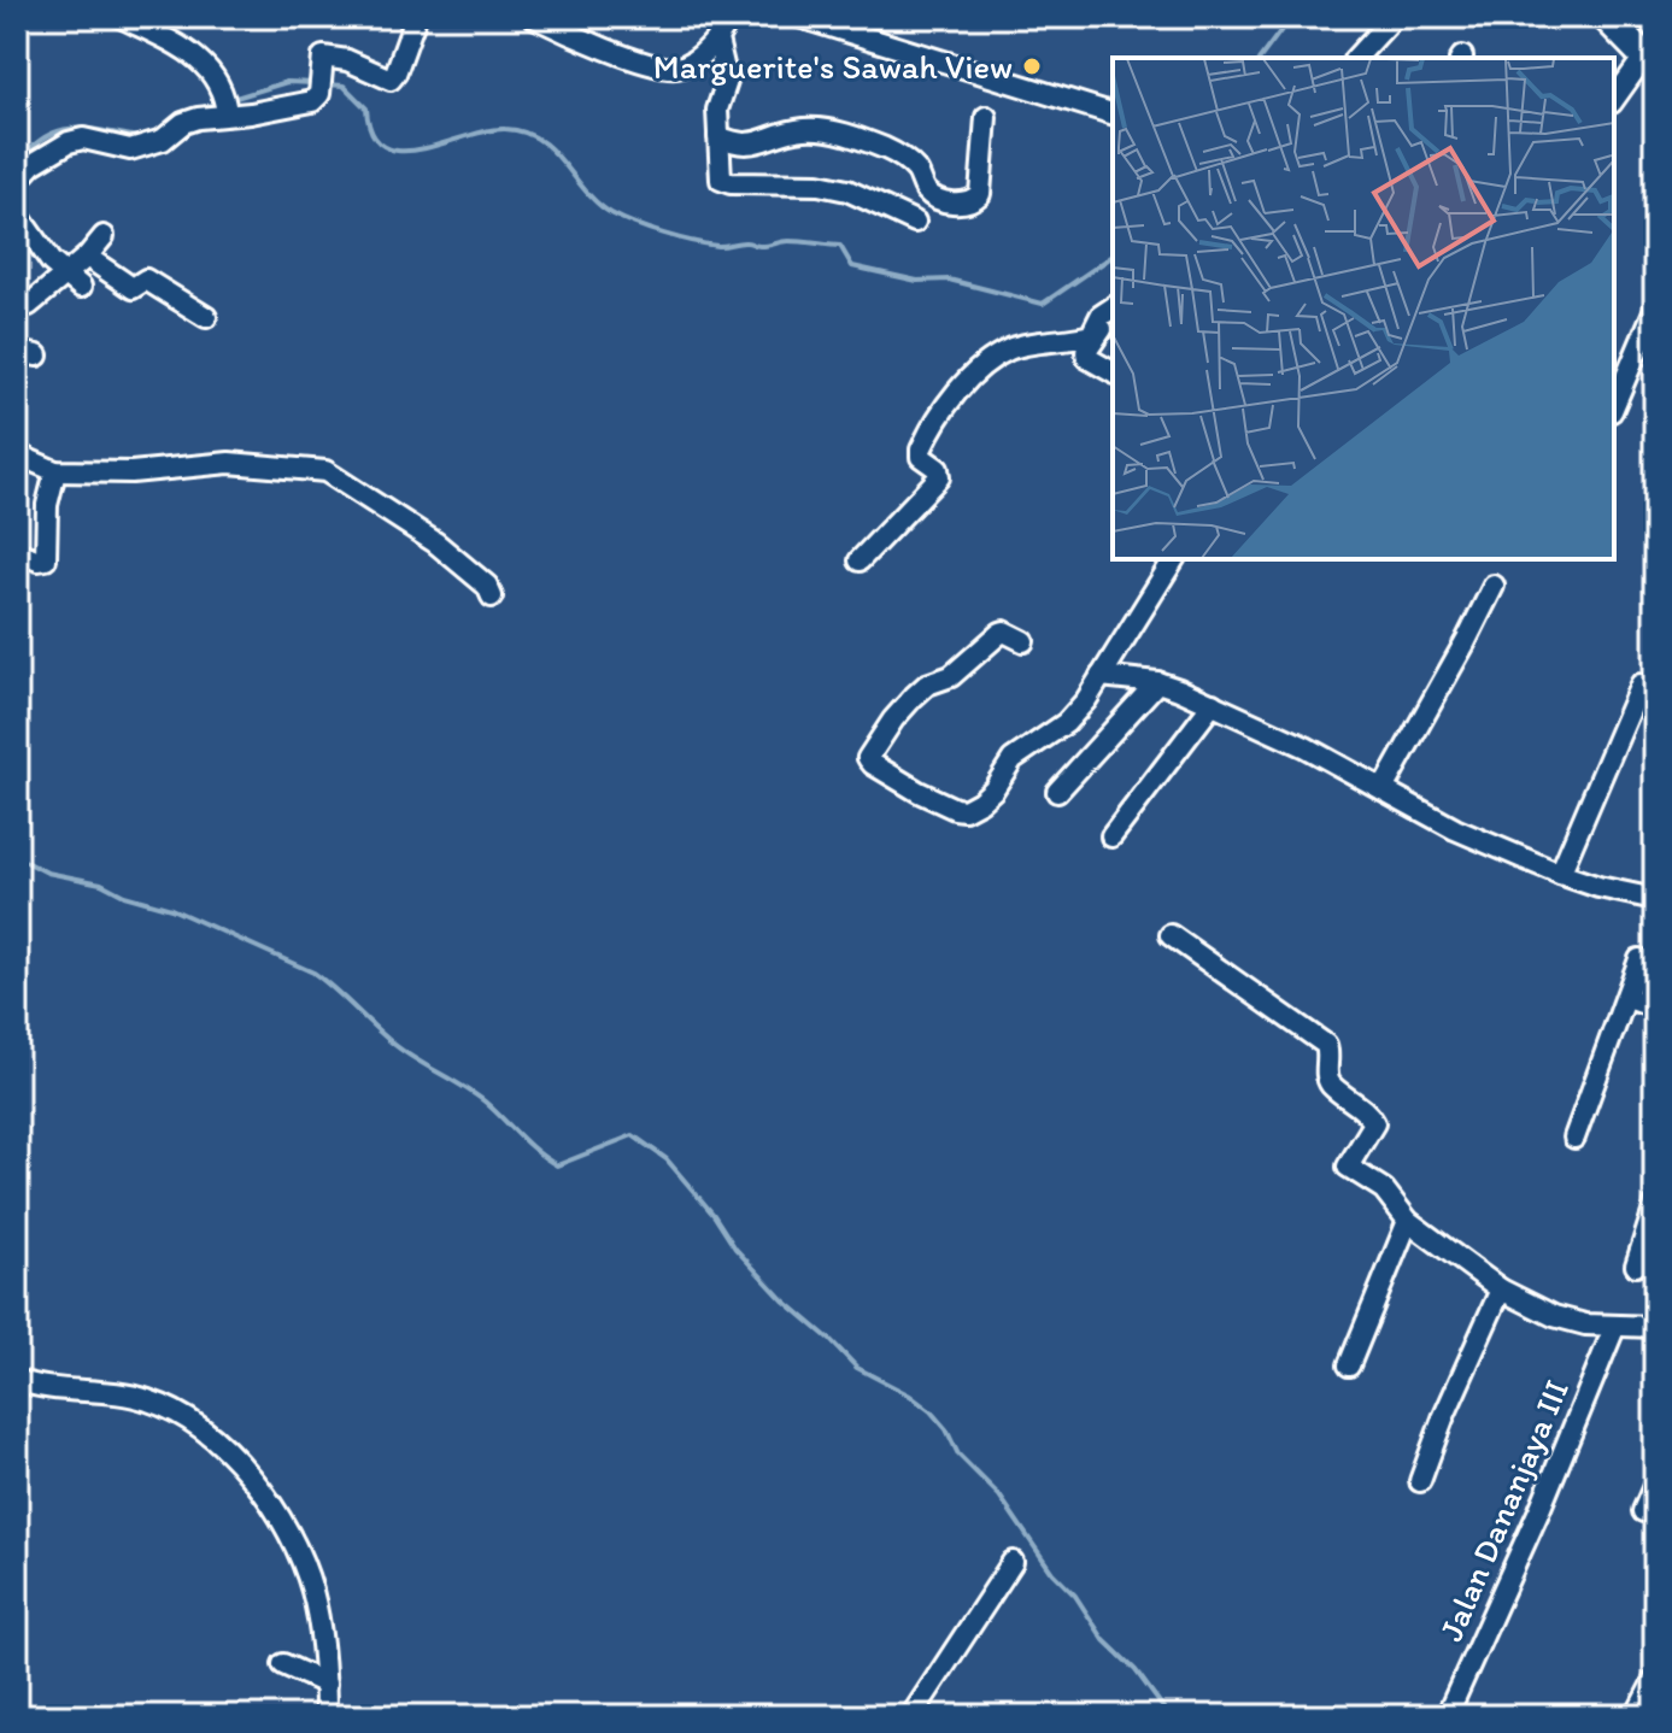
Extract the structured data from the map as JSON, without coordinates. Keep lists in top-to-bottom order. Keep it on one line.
{"streets":{"street":["Jalan Dananjaya III"]},"places":["Marguerite's Sawah View"]}
